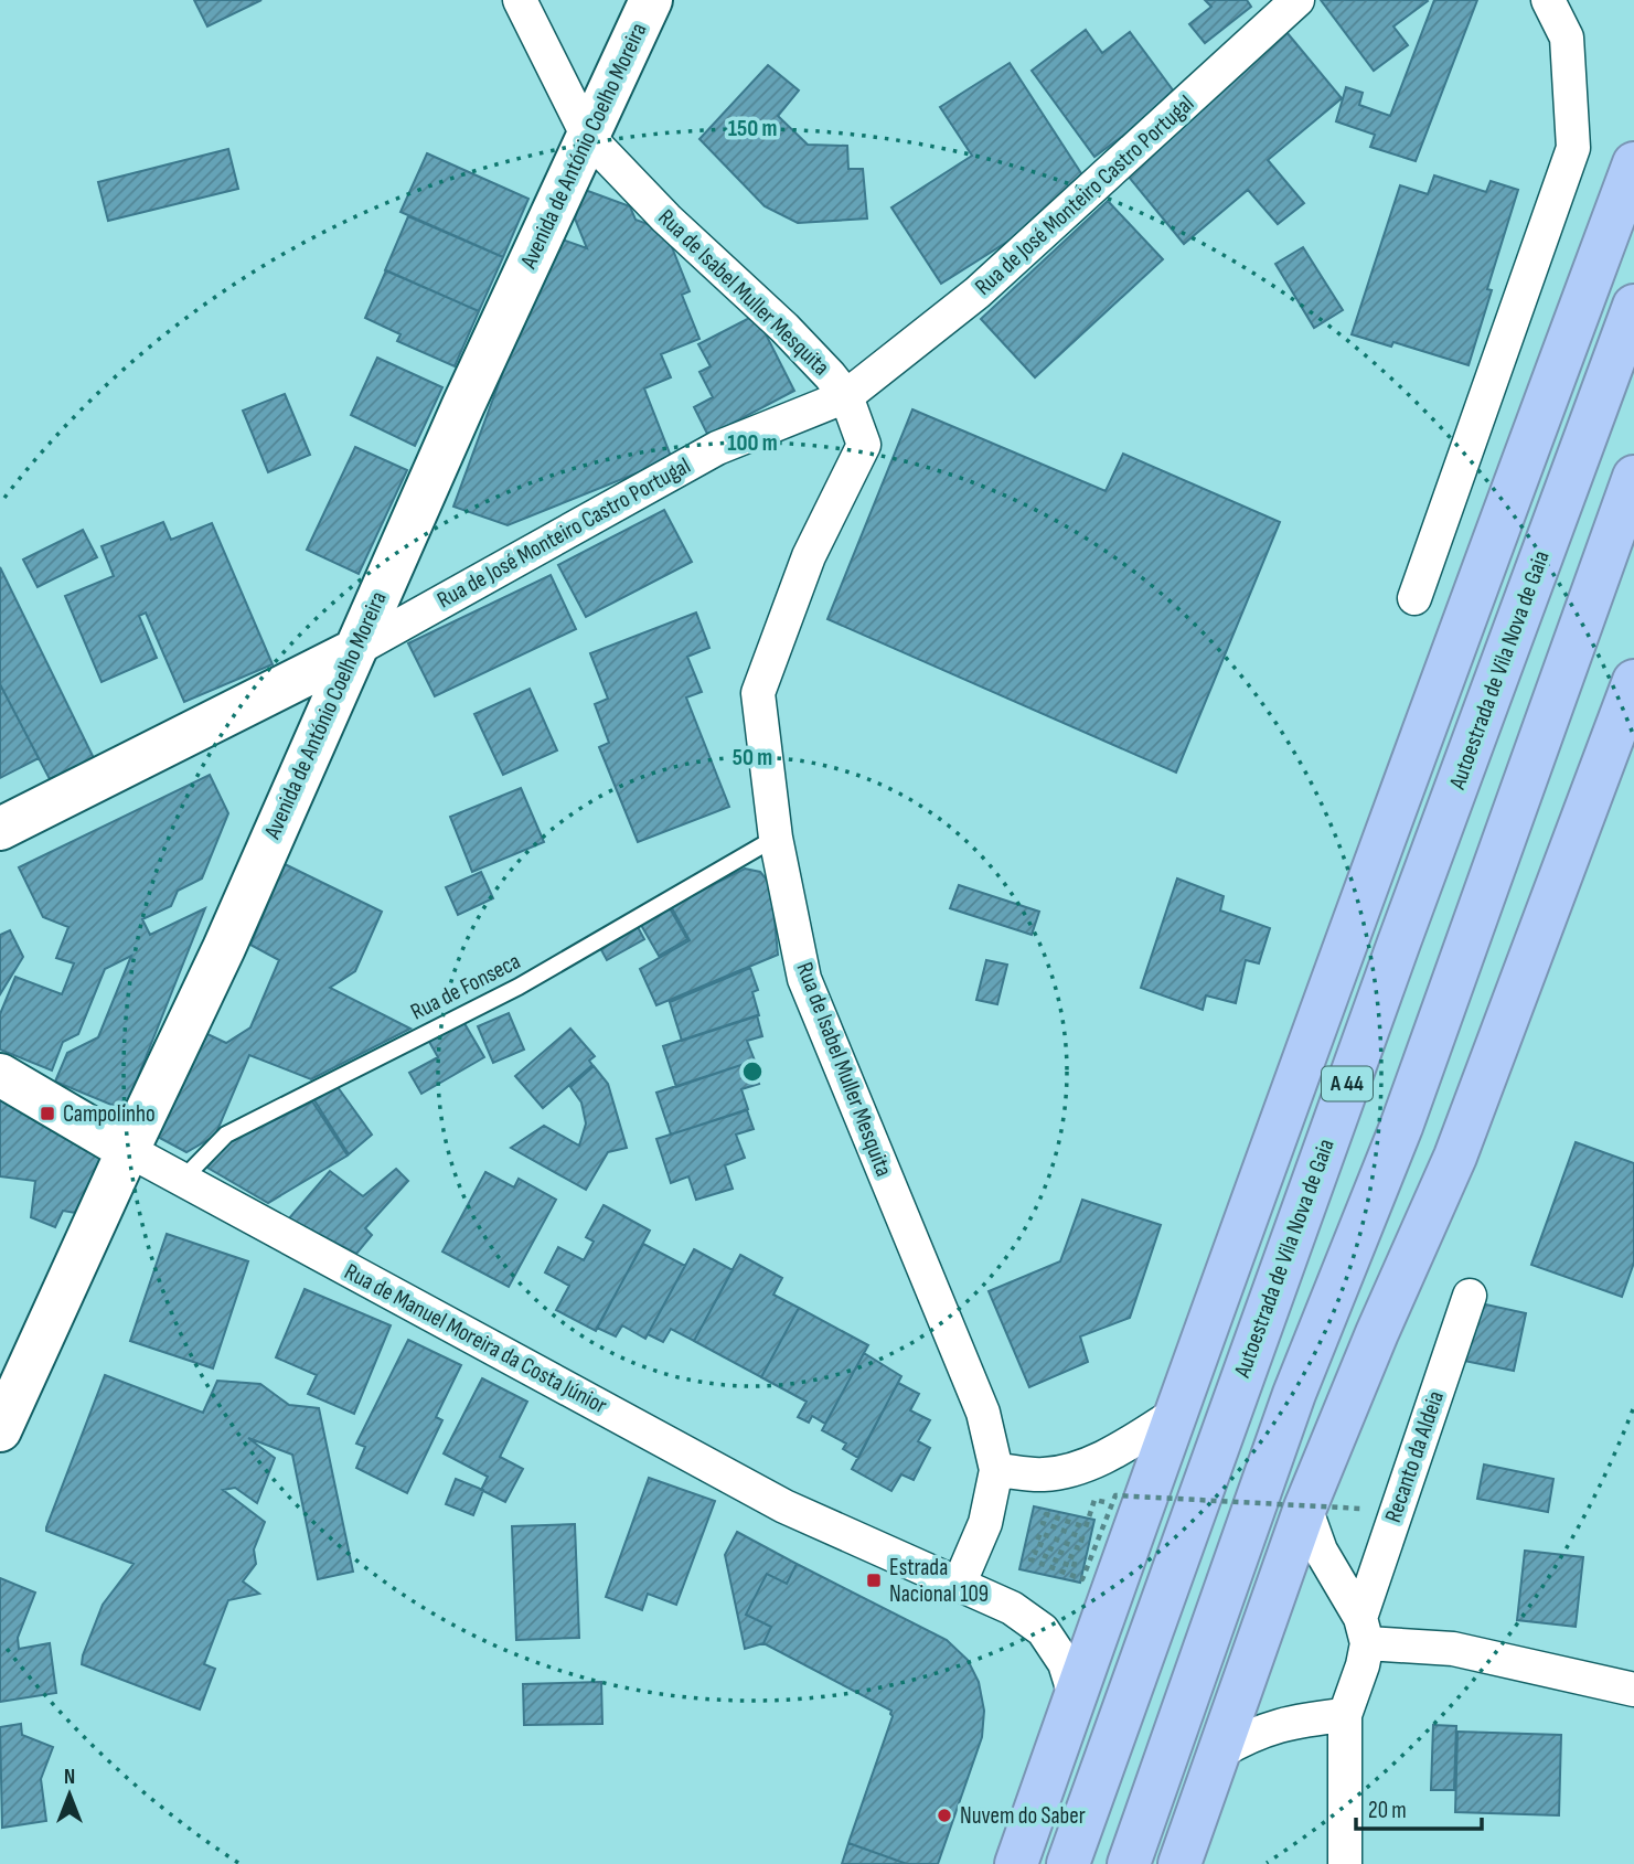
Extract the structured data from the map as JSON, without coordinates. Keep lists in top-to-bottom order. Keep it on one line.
{"streets":{"highway":["Autoestrada de Vila Nova de Gaia","A 44"],"main road":["Avenida de António Coelho Moreira","Rua de José Monteiro Castro Portugal","Rua de Manuel Moreira da Costa Júnior"],"street":["Rua de Isabel Muller Mesquita","Recanto da Aldeia"],"lane":["Rua de Fonseca"]},"crossings":[["Avenida de António Coelho Moreira","Rua de José Monteiro Castro Portugal"],["Avenida de António Coelho Moreira","Rua de Isabel Muller Mesquita"],["Avenida de António Coelho Moreira","Rua de Manuel Moreira da Costa Júnior"],["Rua de José Monteiro Castro Portugal","Rua de Isabel Muller Mesquita"],["Rua de Isabel Muller Mesquita","Rua de Fonseca"],["Rua de Fonseca","Rua de Manuel Moreira da Costa Júnior"]],"places":{"transit":["Campolinho","Estrada Nacional 109"],"other":["Nuvem do Saber"]},"scale_bar":"20 m","north":"top","rings":["150 m","100 m","50 m"]}
